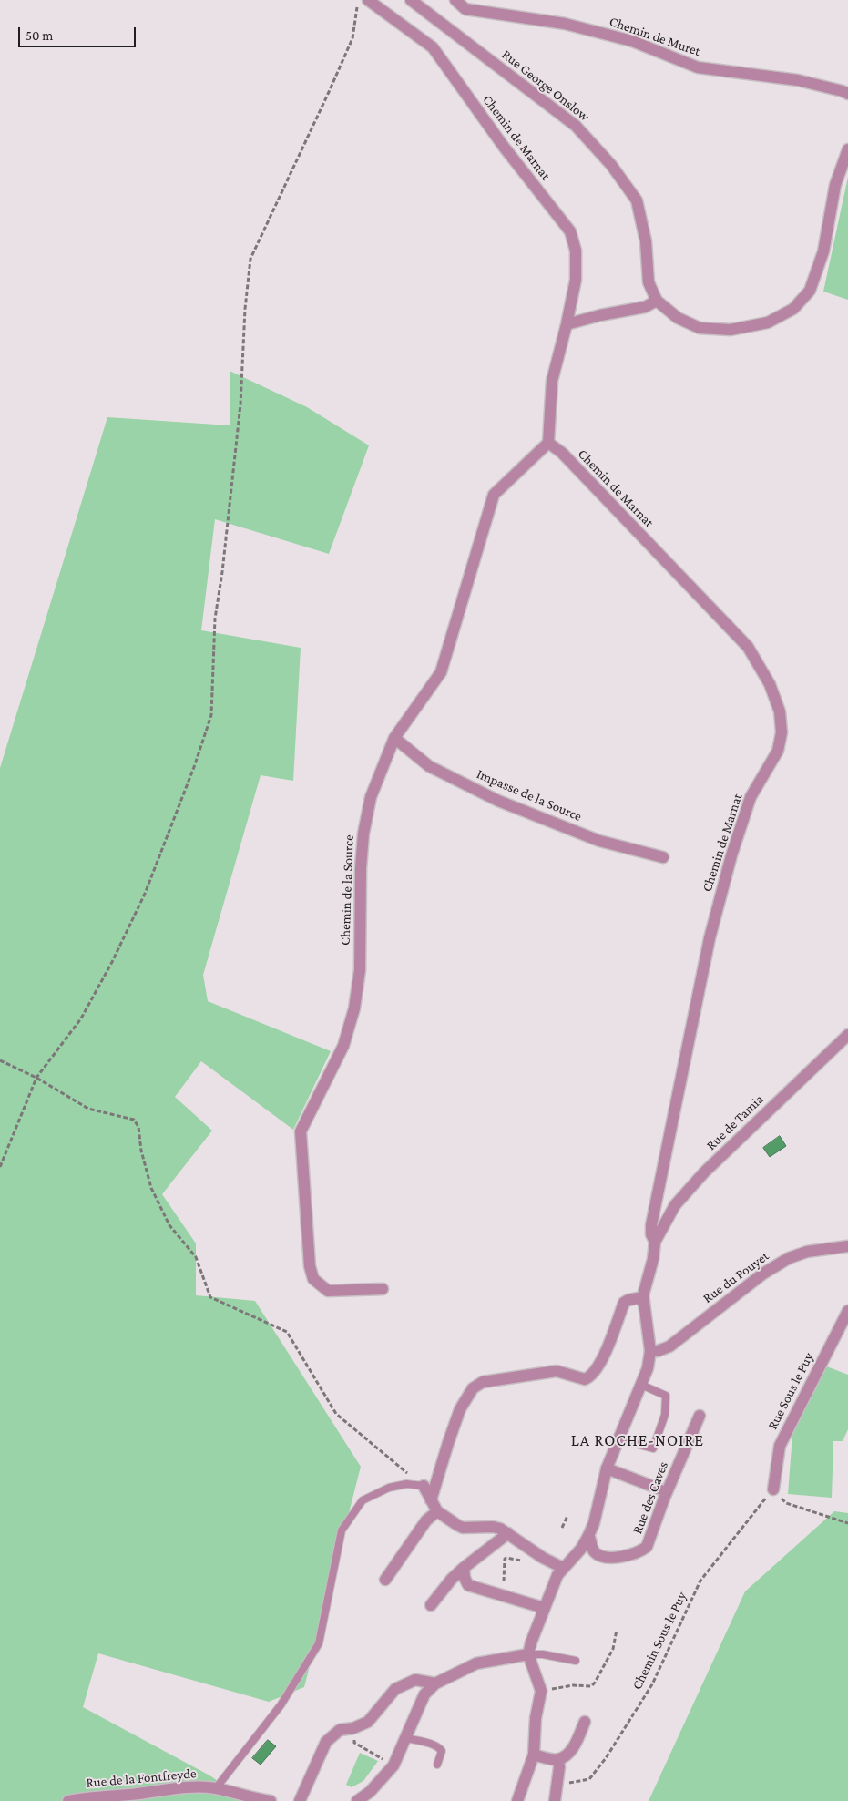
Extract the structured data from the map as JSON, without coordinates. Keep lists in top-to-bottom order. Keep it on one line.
{"streets":{"street":["Chemin de Muret","Rue George Onslow","Chemin de Marnat","Impasse de la Source","Chemin de la Source","Rue de Tamia","Rue du Pouyet","Rue Sous le Puy","Rue des Caves","Rue de la Fontfreyde"],"path":["Chemin Sous le Puy"]},"crossings":[["Chemin de Marnat","Chemin de la Source"],["Chemin de Marnat","Rue de Tamia"],["Impasse de la Source","Chemin de la Source"],["Rue Sous le Puy","Chemin Sous le Puy"]],"districts":["LA ROCHE-NOIRE"],"scale_bar":"50 m"}
